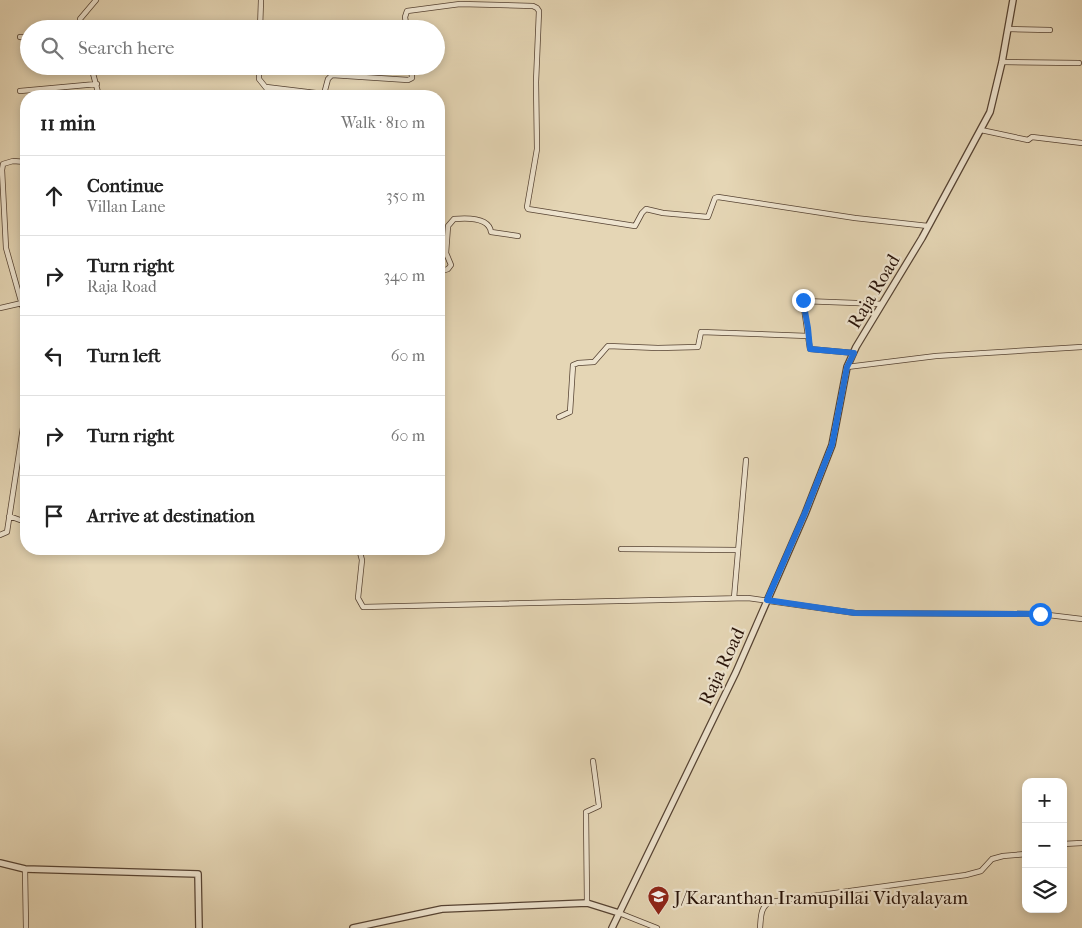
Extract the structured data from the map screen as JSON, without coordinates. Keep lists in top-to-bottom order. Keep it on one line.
{"streets":{"street":["Raja Road"]},"places":{"school or university":["J/Karanthan Iramupillai Vidyalayam"]},"page":{"search":"Search here","heading":["11 min","Walk · 810 m"],"list":[["Continue","Villan Lane","350 m"],["Turn right","Raja Road","340 m"],["Turn left","60 m"],["Turn right","60 m"],"Arrive at destination"],"map_buttons":["+","−"]}}
